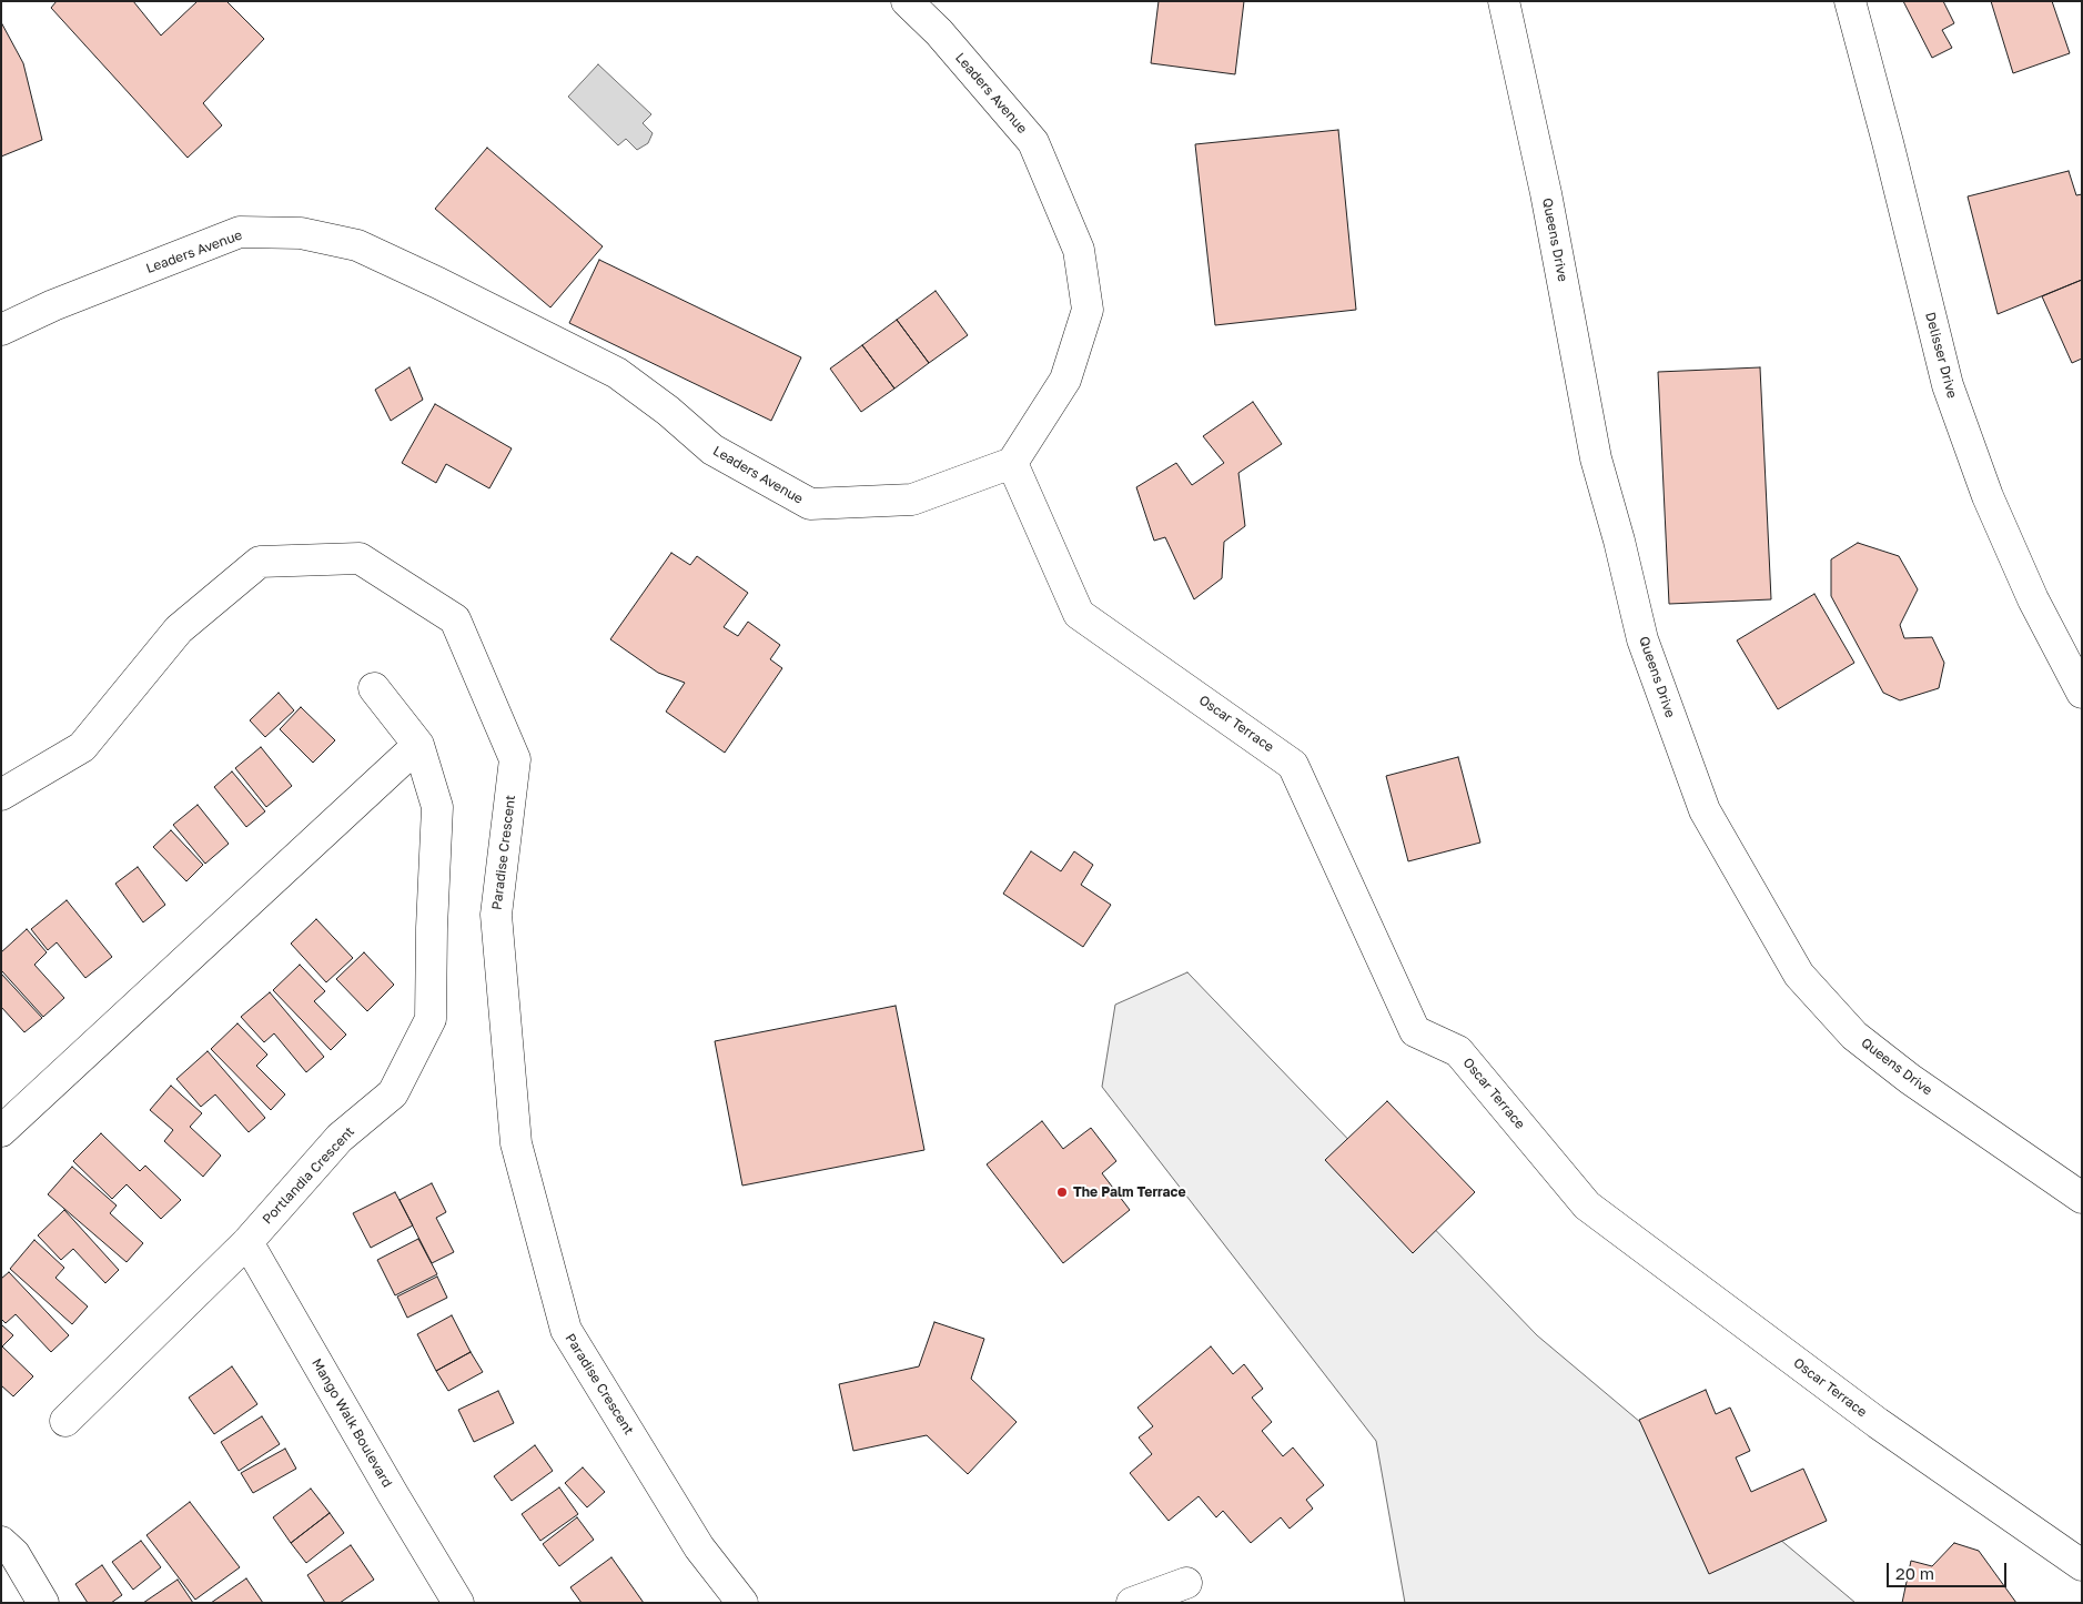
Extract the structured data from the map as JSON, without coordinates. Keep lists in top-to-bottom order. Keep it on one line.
{"streets":{"street":["Leaders Avenue","Queens Drive","Delisser Drive","Oscar Terrace","Paradise Crescent","Portlandia Crescent","Mango Walk Boulevard"]},"crossings":[["Leaders Avenue","Oscar Terrace"],["Portlandia Crescent","Mango Walk Boulevard"]],"places":["The Palm Terrace"],"scale_bar":"20 m"}
